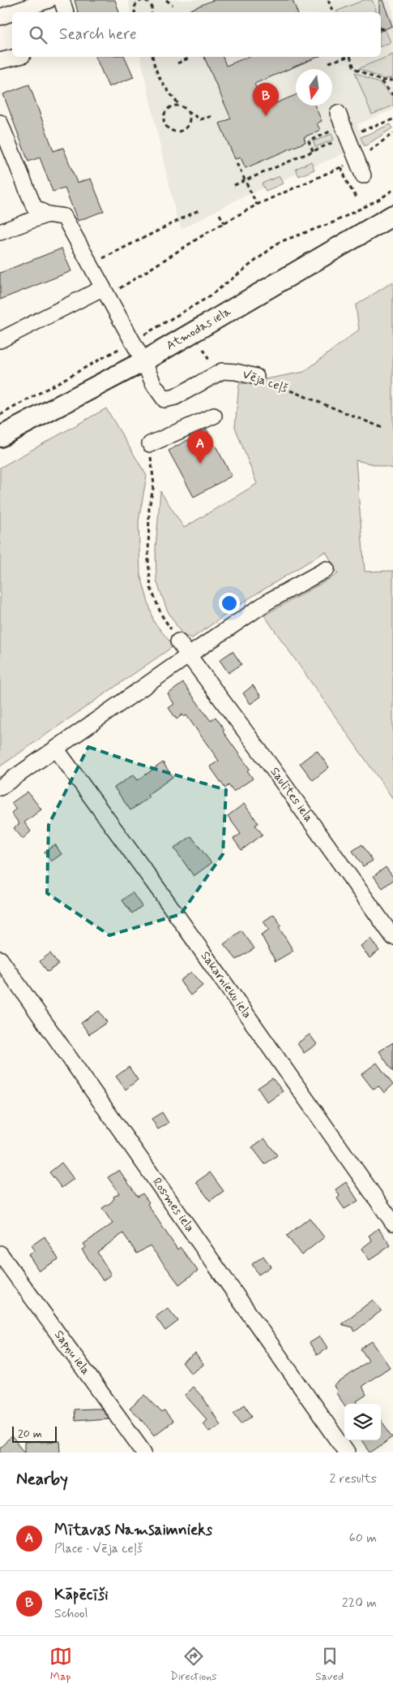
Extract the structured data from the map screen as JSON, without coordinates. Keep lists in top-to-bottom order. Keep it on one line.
{"streets":{"main road":["Atmodas iela"],"street":["Vēja ceļš","Saulītes iela","Sakarnieku iela","Rosmes iela","Sapņu iela"]},"crossings":[["Atmodas iela","Vēja ceļš"]],"scale_bar":"20 m","north":"bottom","page":{"search":"Search here","pins":["B","A"],"scale":"20 m","heading":["Nearby","2 results"],"list":[{"mark":"A","name":"Mītavas Namsaimnieks","note":"Place · Vēja ceļš","value":"60 m"},{"mark":"B","name":"Kāpēcīši","note":"School","value":"220 m"}],"nav":["Map","Directions","Saved"]}}
